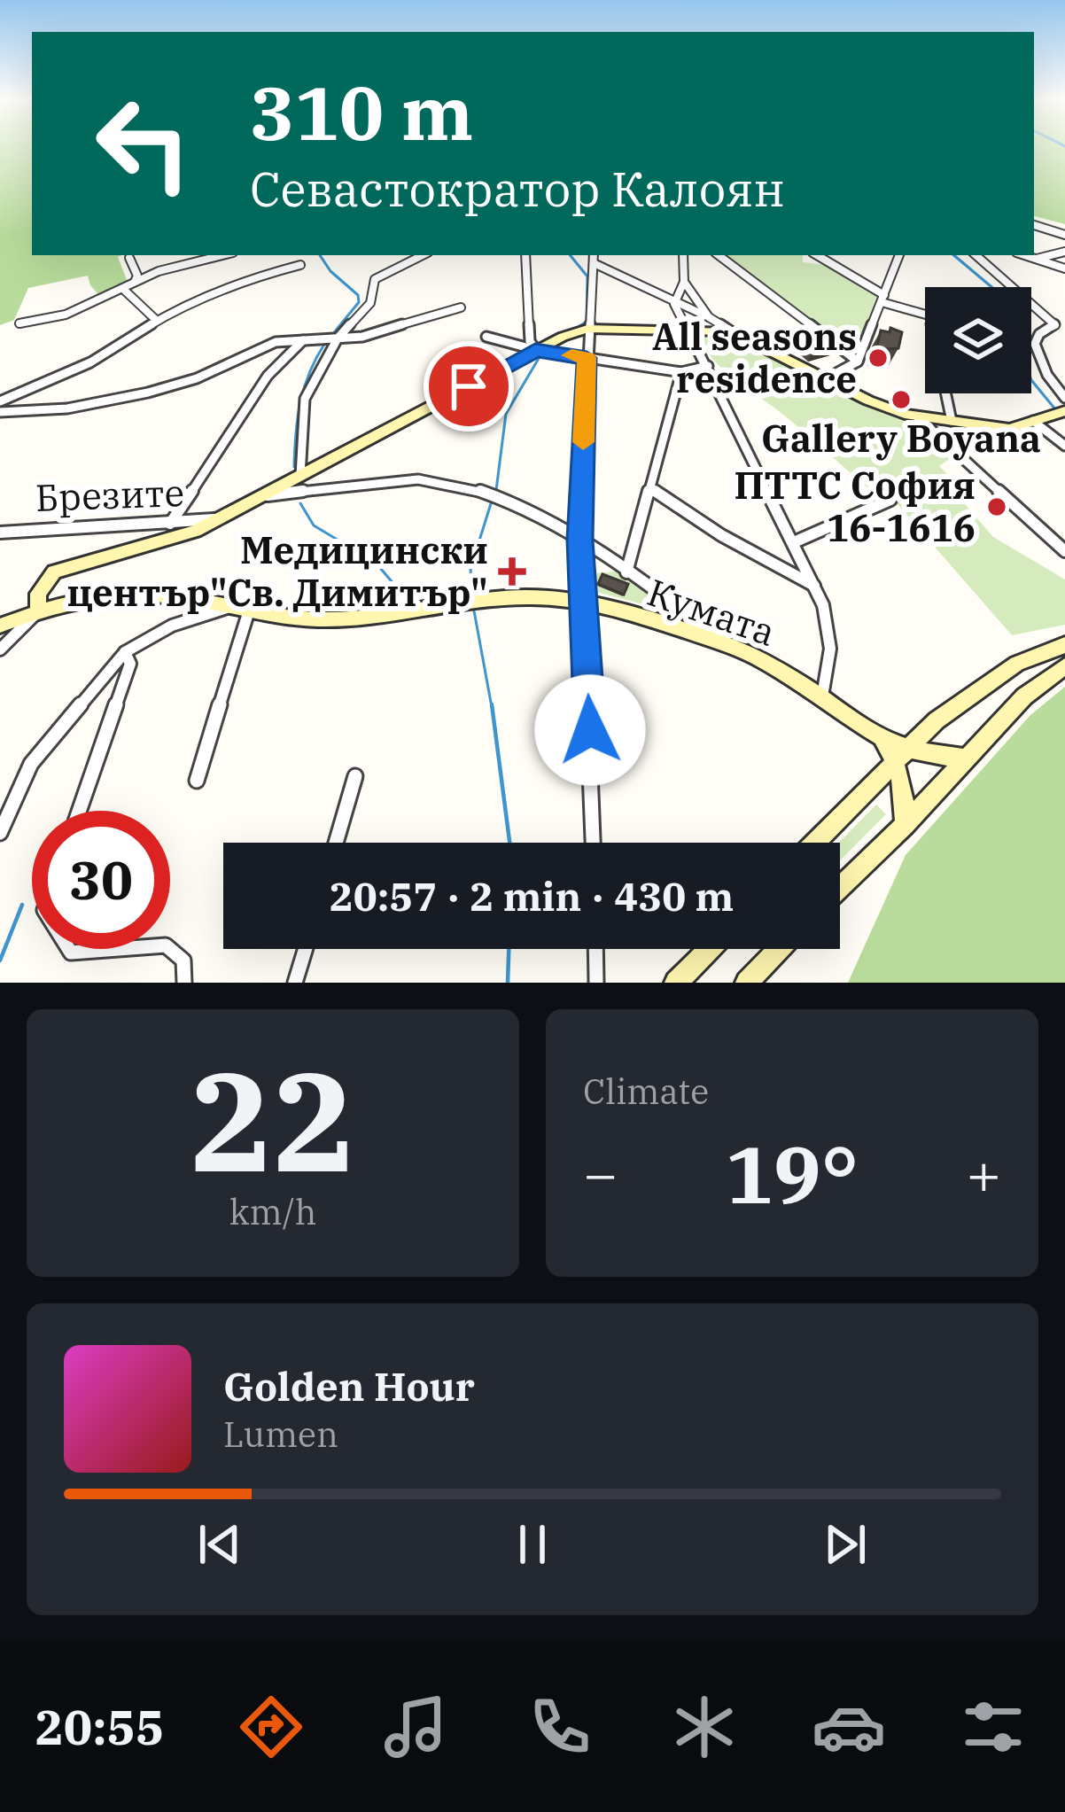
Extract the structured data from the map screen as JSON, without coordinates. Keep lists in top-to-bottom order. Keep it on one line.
{"streets":{"main road":["Кумата"],"street":["Брезите"]},"places":{"other":["All seasons residence","Gallery Boyana","ПТТС София 16-1616"],"health":["Медицински център\"Св. Димитър\""]},"page":{"turn":["310 m","Севастократор Калоян"],"limit":"30","trip":"20:57 · 2 min · 430 m","tile":[["22","km/h"],"Climate"],"heat":["−","19°","+"],"song":["Golden Hour","Lumen"],"tabs":"20:55"}}
